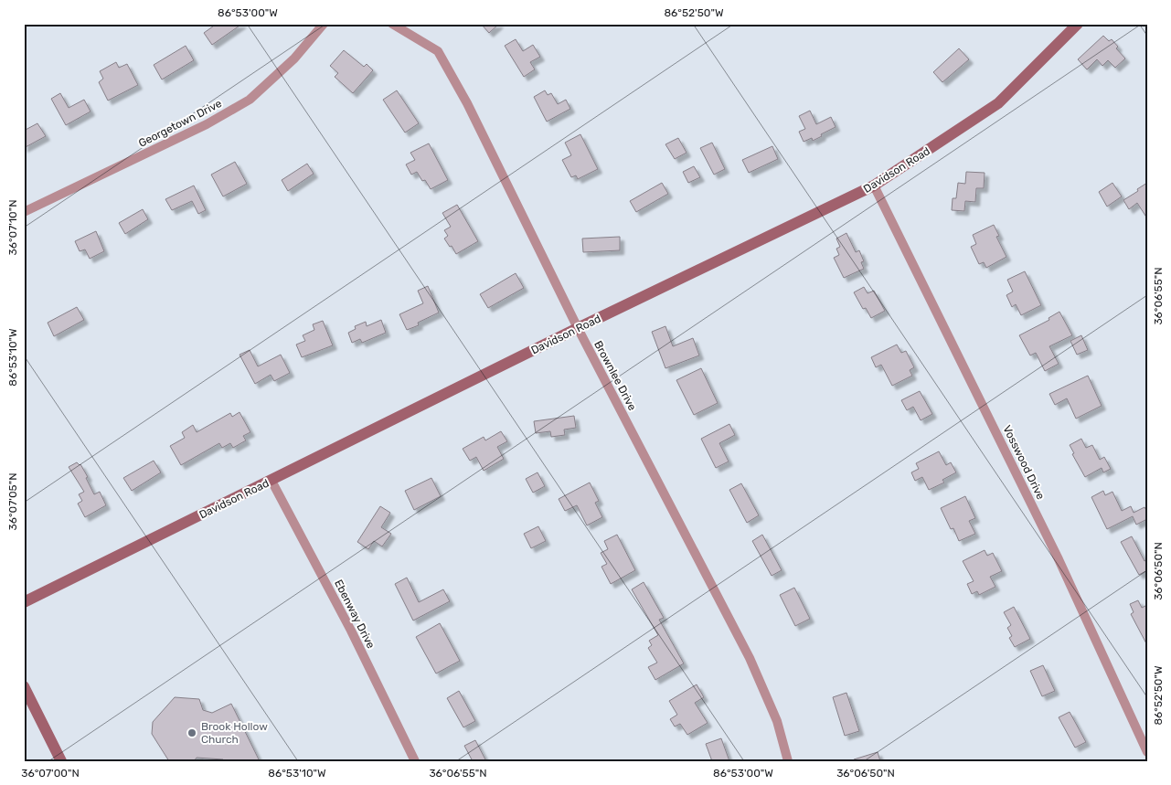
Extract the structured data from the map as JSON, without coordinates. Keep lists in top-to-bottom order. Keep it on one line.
{"streets":{"street":["Georgetown Drive","Davidson Road","Brownlee Drive","Vosswood Drive","Ebenway Drive"]},"crossings":[["Davidson Road","Brownlee Drive"],["Davidson Road","Vosswood Drive"],["Davidson Road","Ebenway Drive"]],"places":["Brook Hollow Church"],"coordinates":["86°53'00\"W","86°52'50\"W","36°07'10\"N","36°06'55\"N","86°53'10\"W","36°07'05\"N","36°06'50\"N","36°07'00\"N"]}
